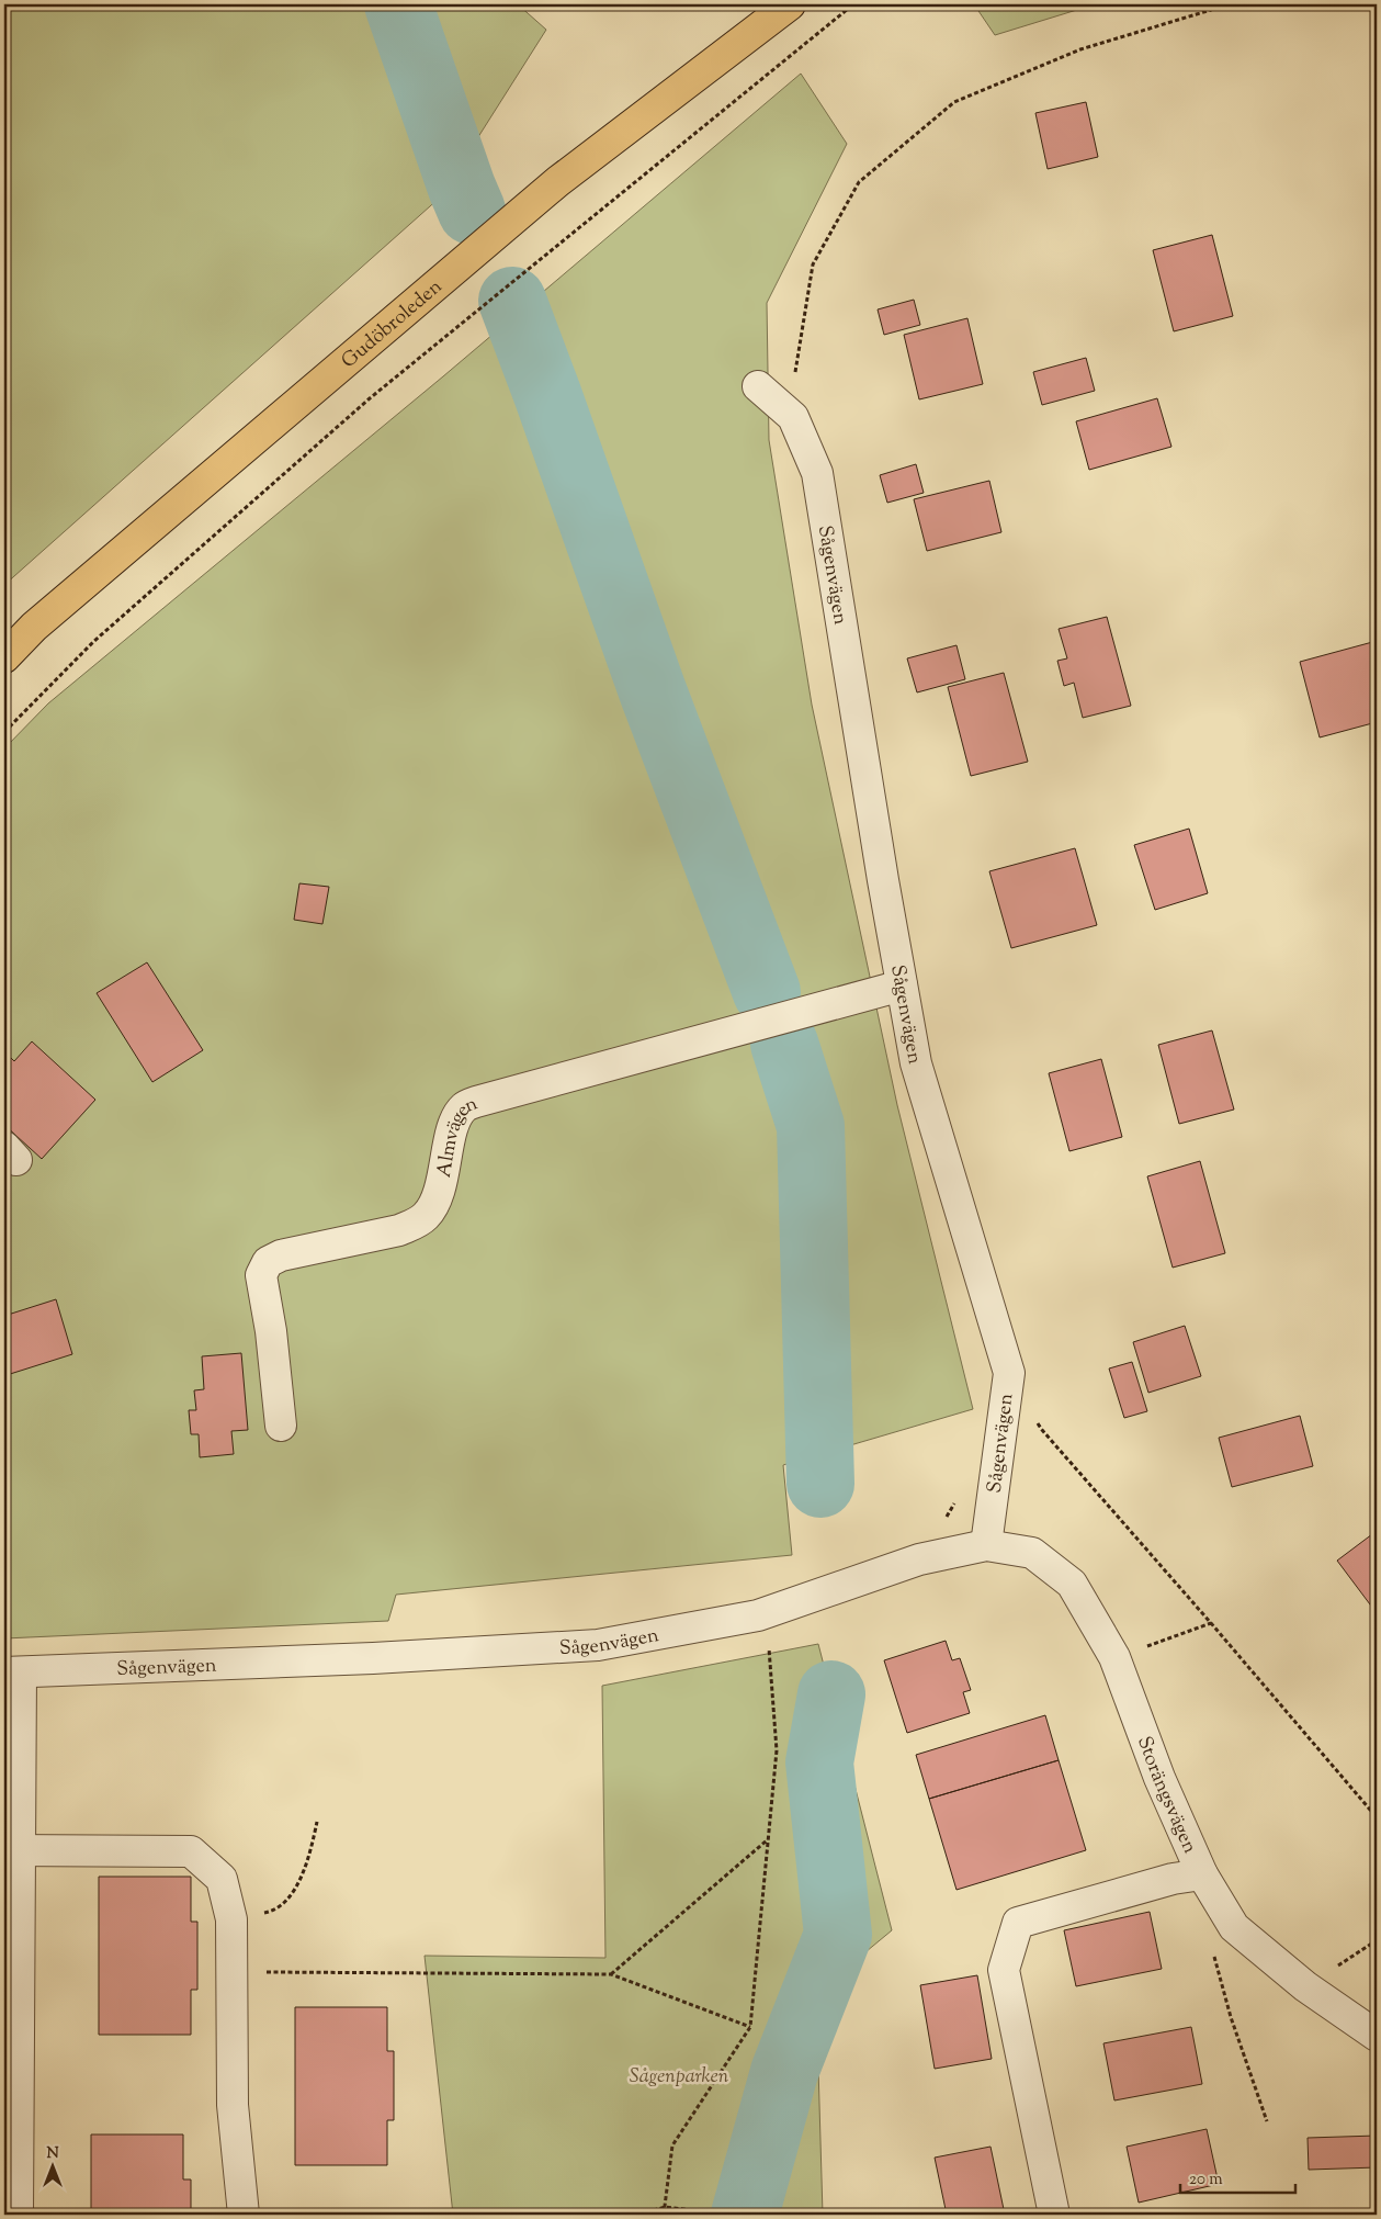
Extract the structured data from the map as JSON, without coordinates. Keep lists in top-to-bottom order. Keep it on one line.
{"streets":{"main road":["Gudöbroleden"],"street":["Sågenvägen","Almvägen","Storängsvägen"]},"crossings":[["Sågenvägen","Almvägen"],["Sågenvägen","Storängsvägen"]],"parks":["Sågenparken"],"scale_bar":"20 m","north":"top"}
